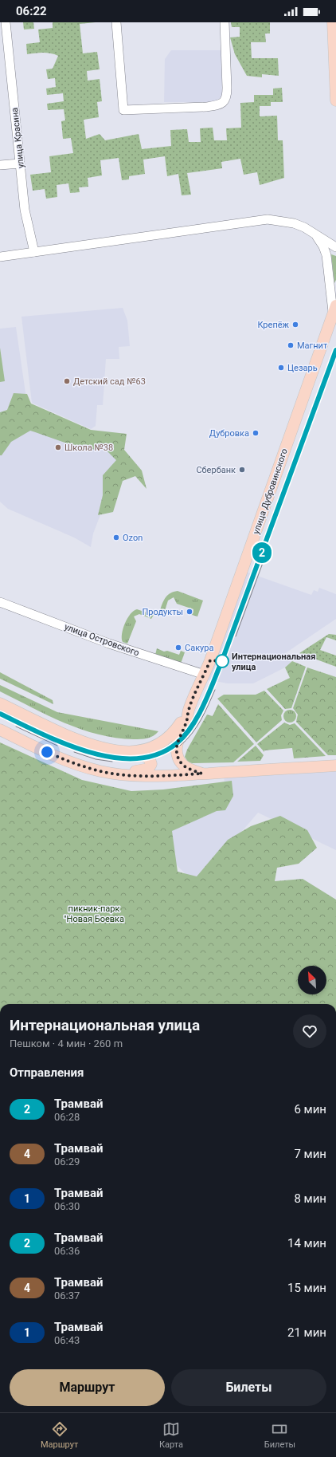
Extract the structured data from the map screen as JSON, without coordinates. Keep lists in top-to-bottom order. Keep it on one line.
{"streets":{"main road":["улица Дубровинского"],"street":["улица Красина","улица Островского"]},"crossings":[["улица Дубровинского","улица Островского"]],"parks":["пикник-парк \"Новая Боевка"],"places":["Крепёж","Магнит","Цезарь","Детский сад №63","Дубровка","Школа №38","Сбербанк","Ozon","Продукты","Сакура","Интернациональная улица"],"lines":["tram line 2"],"north":"top left","page":{"status":"06:22","on_map":"2","heading":[["Интернациональная улица","Пешком · 4 мин · 260 m"],"Отправления"],"list":[{"mark":"2","name":"Трамвай","note":"06:28","value":"6 мин"},{"mark":"4","name":"Трамвай","note":"06:29","value":"7 мин"},{"mark":"1","name":"Трамвай","note":"06:30","value":"8 мин"},{"mark":"2","name":"Трамвай","note":"06:36","value":"14 мин"},{"mark":"4","name":"Трамвай","note":"06:37","value":"15 мин"},{"mark":"1","name":"Трамвай","note":"06:43","value":"21 мин"}],"buttons":["Маршрут","Билеты"],"tabs":["Маршрут","Карта","Билеты"]}}
